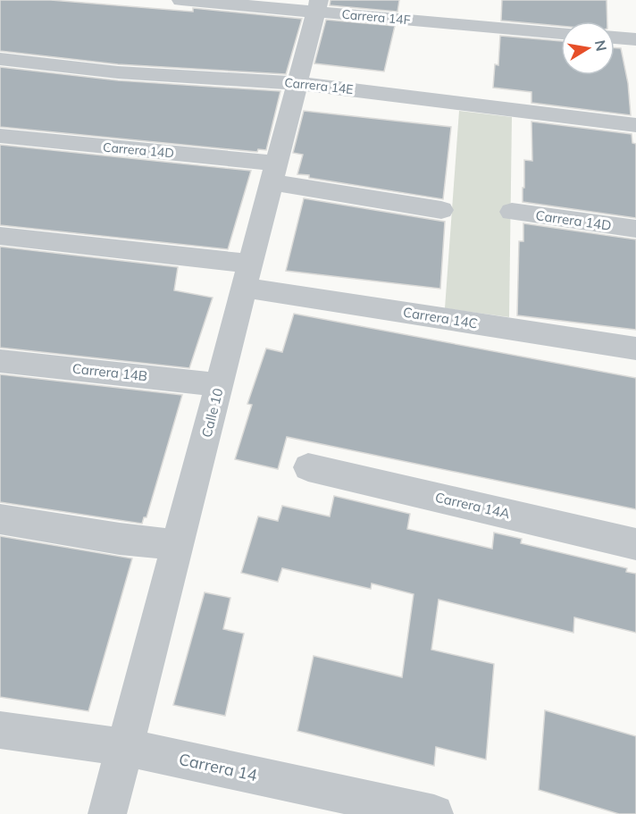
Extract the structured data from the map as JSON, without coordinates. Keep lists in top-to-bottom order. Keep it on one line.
{"streets":{"street":["Carrera 14F","Carrera 14E","Carrera 14D","Carrera 14C","Carrera 14B","Calle 10","Carrera 14A","Carrera 14"]},"crossings":[["Carrera 14F","Calle 10"],["Carrera 14E","Calle 10"],["Carrera 14D","Calle 10"],["Carrera 14C","Calle 10"],["Carrera 14B","Calle 10"],["Calle 10","Carrera 14"]],"north":"right"}
